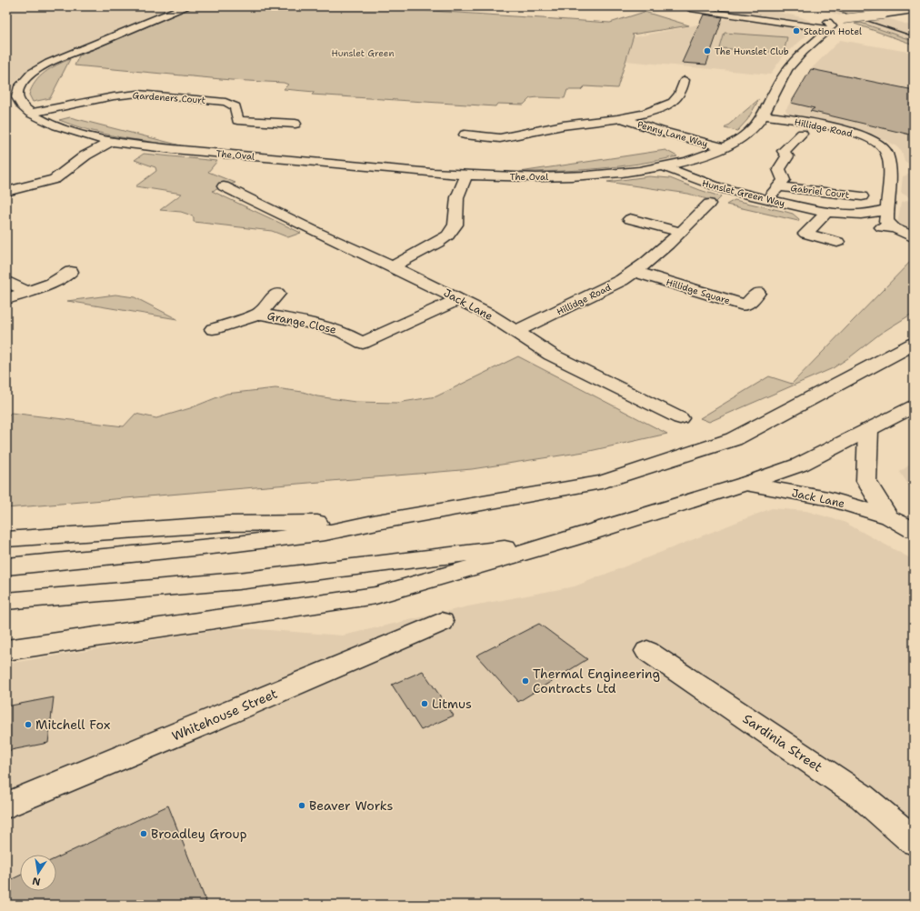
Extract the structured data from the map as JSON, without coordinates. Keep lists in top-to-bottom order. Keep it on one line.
{"streets":{"main road":["Gardeners Court","Hillidge Road","Penny Lane Way","The Oval","Gabriel Court","Hunslet Green Way","Hillidge Square","Jack Lane","Grange Close","Whitehouse Street","Sardinia Street"]},"crossings":[["Gardeners Court","The Oval"],["Hillidge Road","Hunslet Green Way"],["Hillidge Road","Hillidge Square"],["Hillidge Road","Jack Lane"],["The Oval","Hunslet Green Way"],["Gabriel Court","Hunslet Green Way"]],"parks":["Hunslet Green"],"places":["Station Hotel","The Hunslet Club","Thermal Engineering Contracts Ltd","Litmus","Mitchell Fox","Beaver Works","Broadley Group"],"north":"bottom"}
